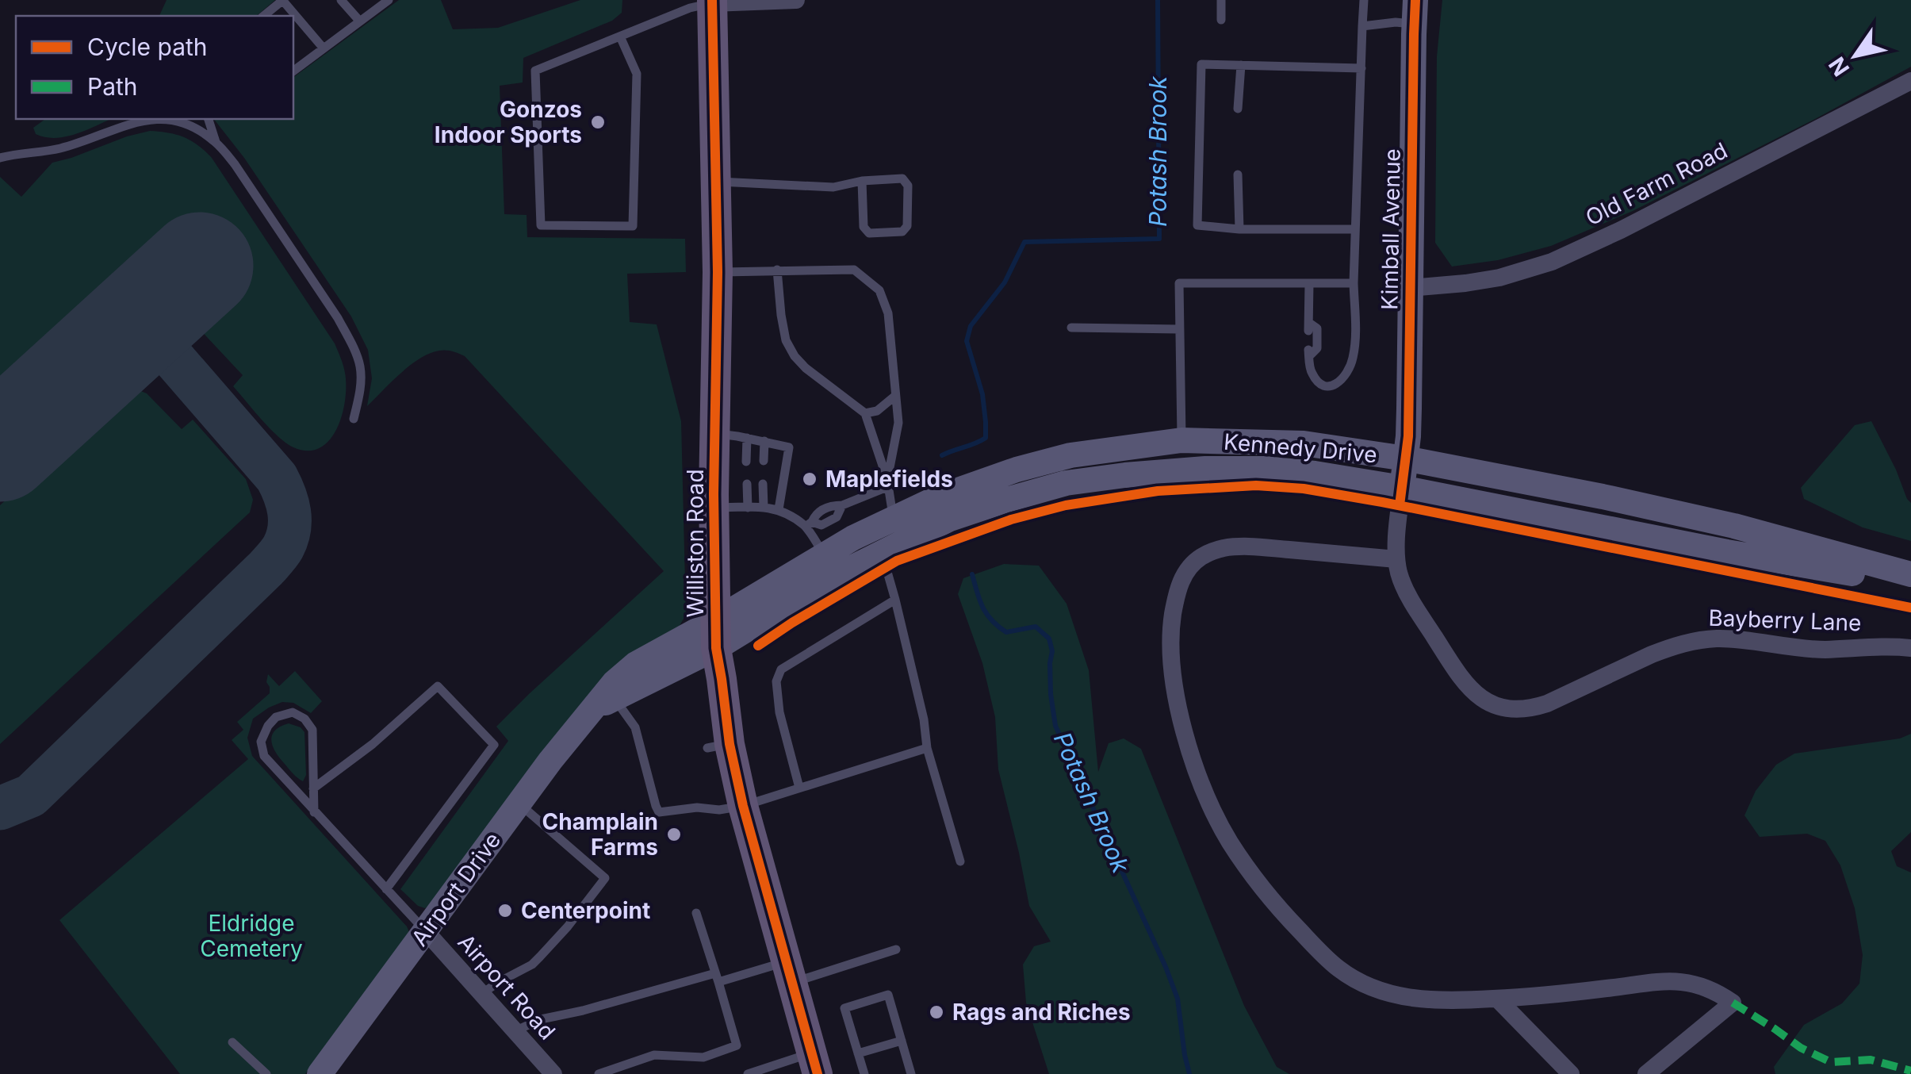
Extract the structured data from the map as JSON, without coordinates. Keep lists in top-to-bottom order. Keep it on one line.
{"streets":{"main road":["Kimball Avenue","Kennedy Drive","Williston Road","Airport Drive"],"street":["Old Farm Road","Bayberry Lane","Airport Road"]},"crossings":[["Old Farm Road","Kimball Avenue"],["Kimball Avenue","Kennedy Drive"],["Kimball Avenue","Bayberry Lane"],["Kennedy Drive","Williston Road"],["Kennedy Drive","Bayberry Lane"],["Kennedy Drive","Airport Drive"],["Williston Road","Airport Drive"],["Airport Drive","Airport Road"]],"water":["Potash Brook"],"parks":["Eldridge Cemetery"],"places":["Gonzos Indoor Sports","Maplefields","Champlain Farms","Centerpoint","Rags and Riches"],"legend":["Cycle path","Path"],"north":"bottom left"}
